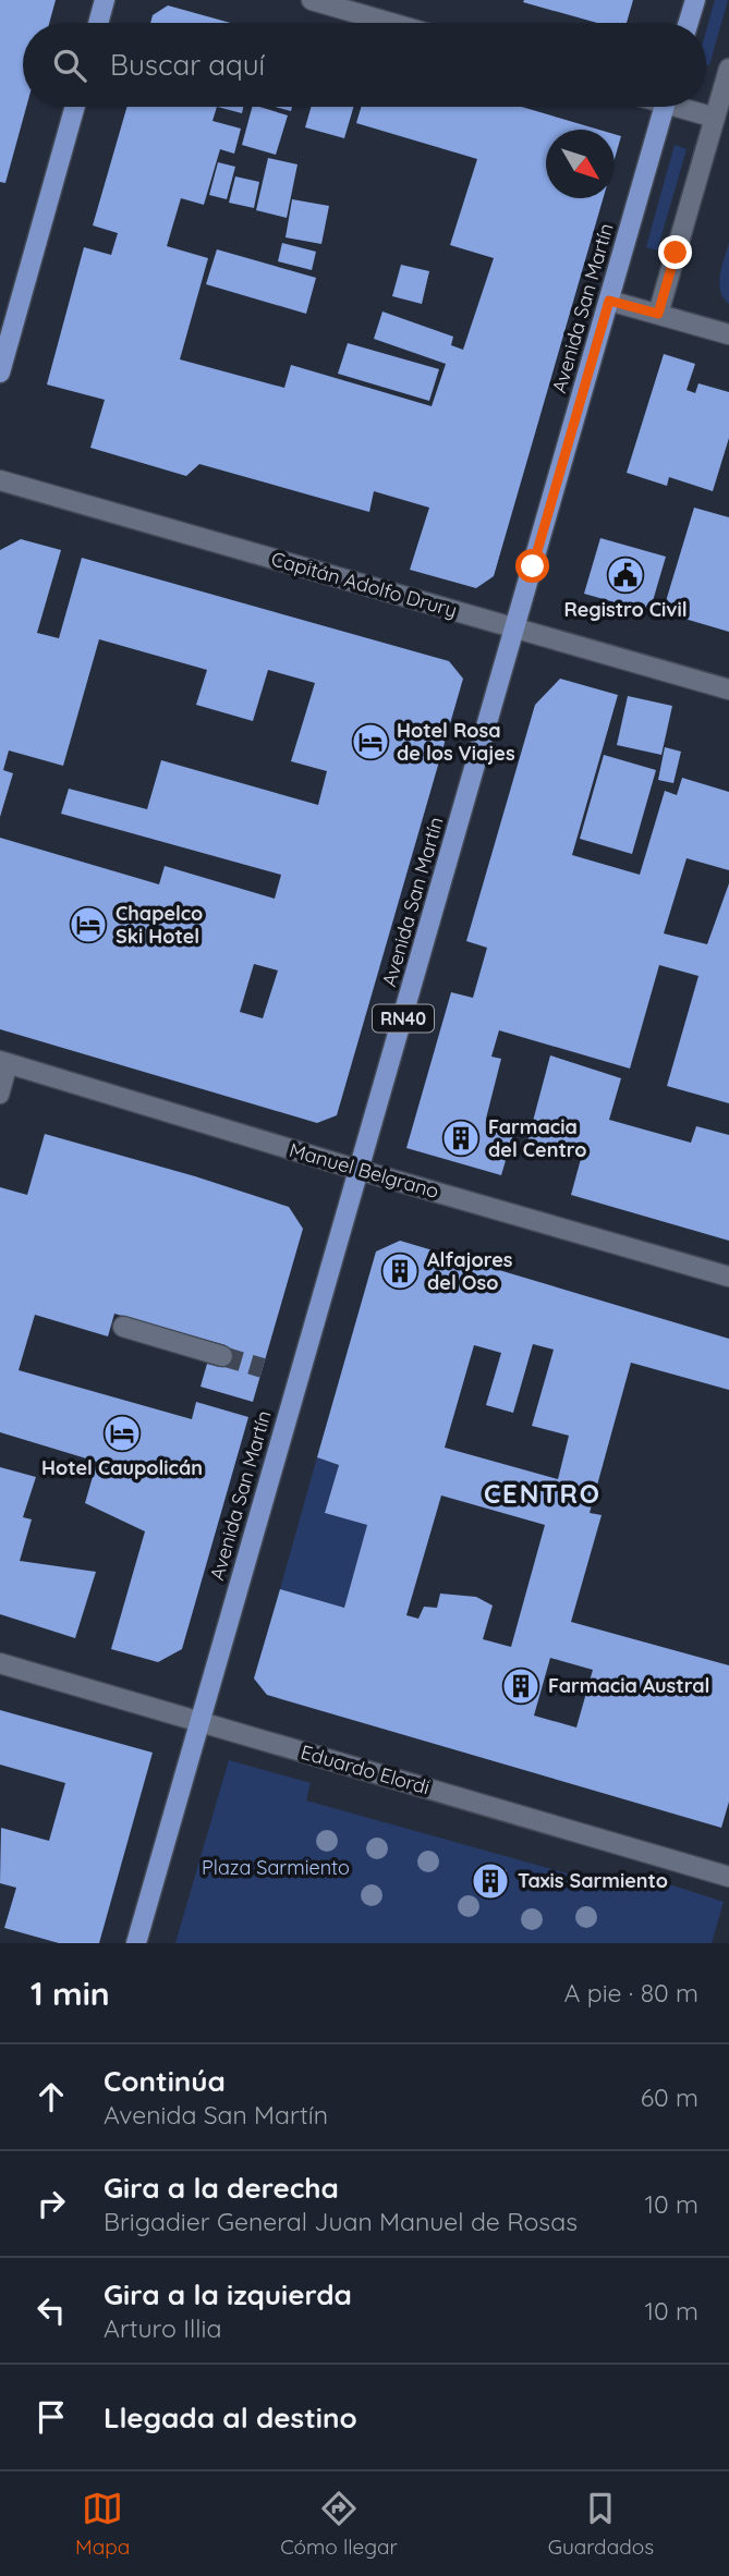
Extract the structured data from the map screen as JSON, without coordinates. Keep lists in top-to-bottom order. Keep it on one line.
{"streets":{"main road":["Avenida San Martín","RN40"],"street":["Capitán Adolfo Drury","Manuel Belgrano","Eduardo Elordi"]},"crossings":[["Avenida San Martín","Capitán Adolfo Drury"],["Avenida San Martín","Manuel Belgrano"],["Avenida San Martín","Eduardo Elordi"]],"districts":["CENTRO"],"parks":["Plaza Sarmiento"],"places":{"public building":["Registro Civil"],"hotel":["Hotel Rosa de los Viajes","Chapelco Ski Hotel","Hotel Caupolicán"],"building":["Farmacia del Centro","Alfajores del Oso","Farmacia Austral","Taxis Sarmiento"]},"north":"bottom right","page":{"search":"Buscar aquí","heading":["1 min","A pie · 80 m"],"list":[["Continúa","Avenida San Martín","60 m"],["Gira a la derecha","Brigadier General Juan Manuel de Rosas","10 m"],["Gira a la izquierda","Arturo Illia","10 m"],"Llegada al destino"],"nav":["Mapa","Cómo llegar","Guardados"]}}
